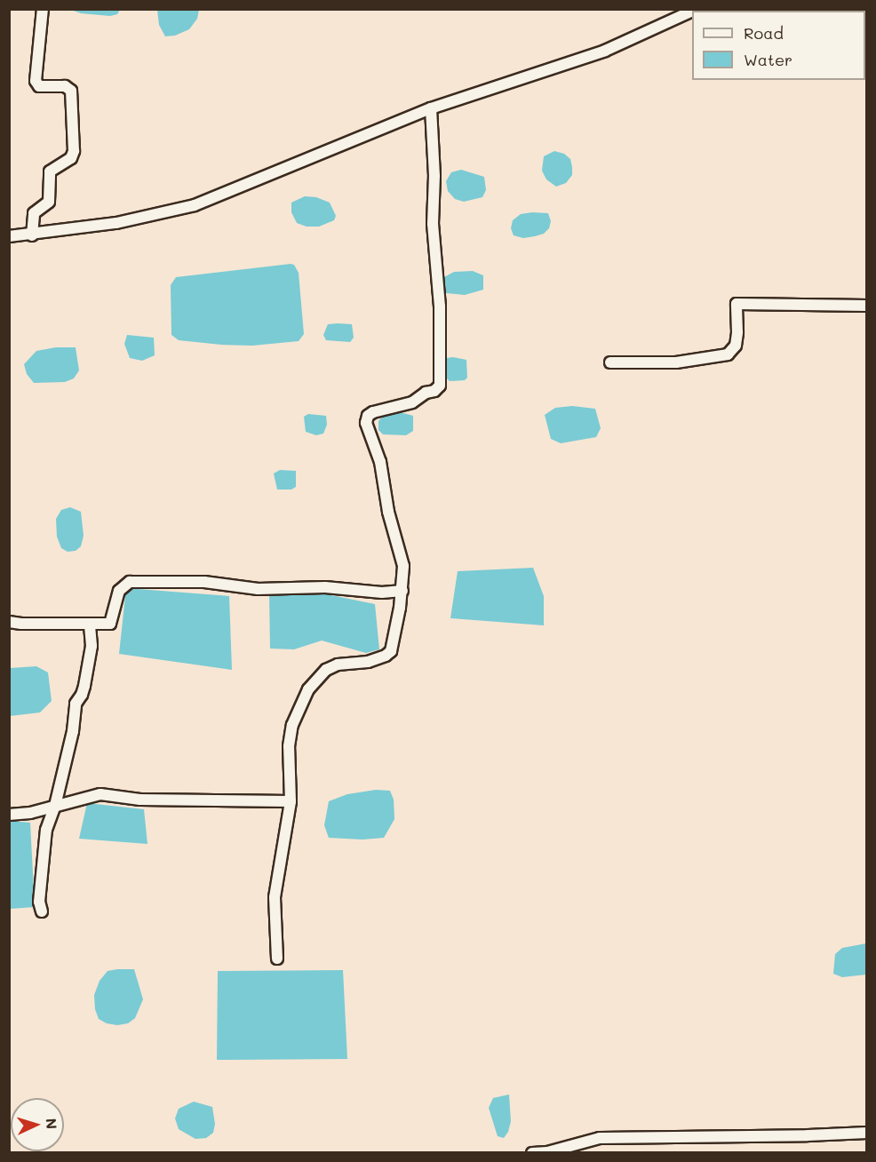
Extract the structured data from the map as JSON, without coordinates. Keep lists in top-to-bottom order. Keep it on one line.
{"legend":["Road","Water"],"north":"right"}
